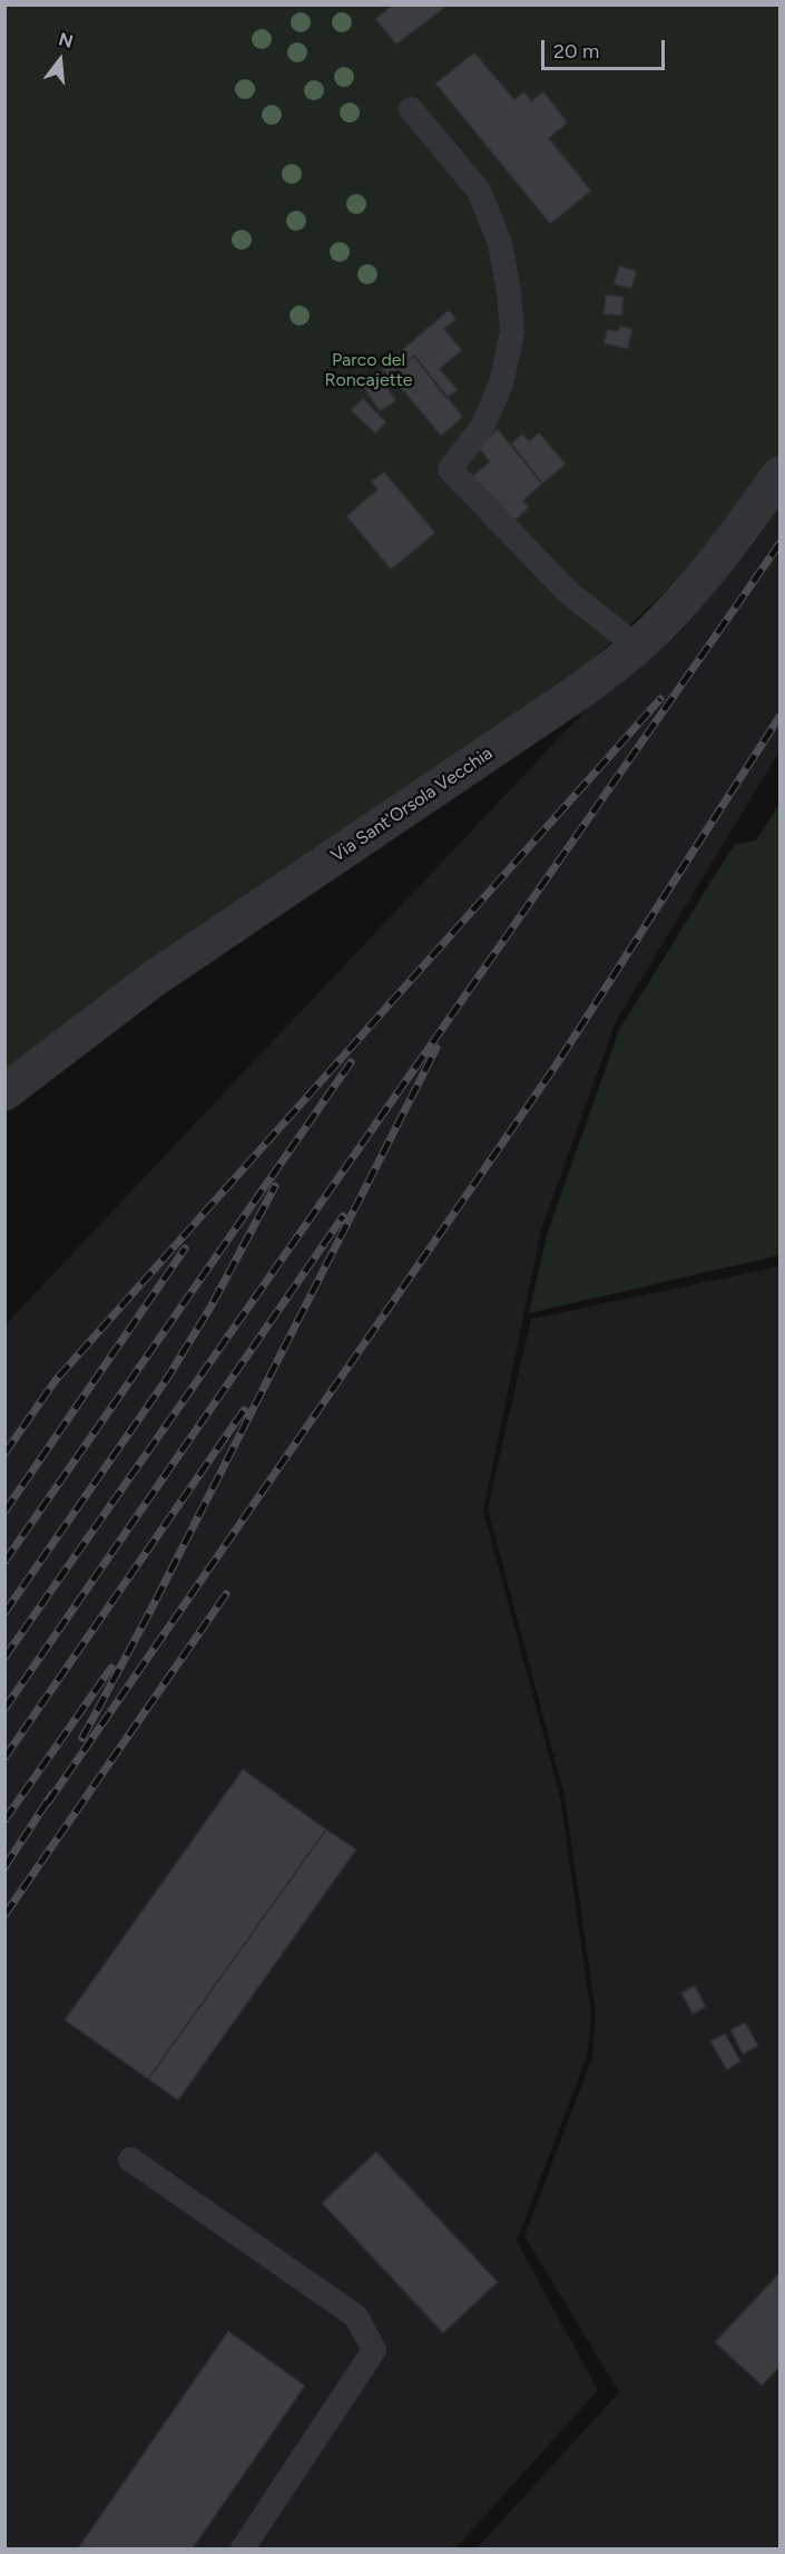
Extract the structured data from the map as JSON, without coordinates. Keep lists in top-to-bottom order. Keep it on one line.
{"streets":{"street":["Via Sant'Orsola Vecchia"]},"parks":["Parco del Roncajette"],"scale_bar":"20 m","north":"top"}
